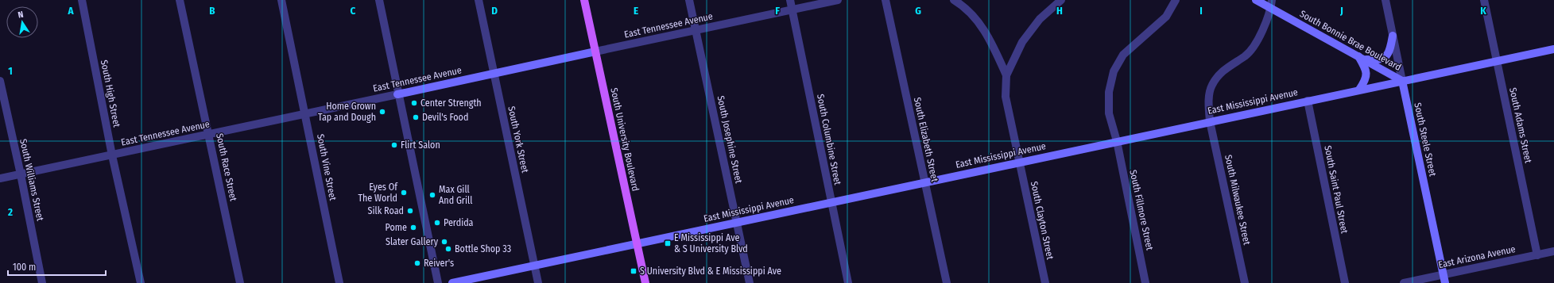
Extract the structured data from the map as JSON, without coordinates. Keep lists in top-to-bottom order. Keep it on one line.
{"streets":{"main road":["South University Boulevard"],"street":["East Tennessee Avenue","South Bonnie Brae Boulevard","South High Street","East Mississippi Avenue","South Adams Street","South York Street","South Josephine Street","South Columbine Street","South Elizabeth Street","South Steele Street","South Race Street","South Vine Street","South Williams Street","South Saint Paul Street","South Milwaukee Street","South Fillmore Street","South Clayton Street","East Arizona Avenue"]},"crossings":[["East Tennessee Avenue","South High Street"],["East Tennessee Avenue","South York Street"],["East Tennessee Avenue","South University Boulevard"],["East Tennessee Avenue","South Josephine Street"],["East Tennessee Avenue","South Columbine Street"],["East Tennessee Avenue","South Race Street"],["East Tennessee Avenue","South Vine Street"],["East Tennessee Avenue","South Williams Street"],["South Bonnie Brae Boulevard","East Mississippi Avenue"],["South Bonnie Brae Boulevard","South Steele Street"],["South Bonnie Brae Boulevard","South Milwaukee Street"],["East Mississippi Avenue","South Adams Street"],["East Mississippi Avenue","South York Street"],["East Mississippi Avenue","South University Boulevard"],["East Mississippi Avenue","South Josephine Street"],["East Mississippi Avenue","South Columbine Street"],["East Mississippi Avenue","South Elizabeth Street"],["East Mississippi Avenue","South Steele Street"],["East Mississippi Avenue","South Saint Paul Street"],["East Mississippi Avenue","South Milwaukee Street"],["East Mississippi Avenue","South Fillmore Street"],["East Mississippi Avenue","South Clayton Street"],["South Adams Street","East Arizona Avenue"],["South Steele Street","East Arizona Avenue"]],"places":{"other":["Center Strength","Home Grown Tap and Dough","Devil's Food","Flirt Salon","Eyes Of The World","Max Gill And Grill","Silk Road","Perdida","Pome","Slater Gallery","Bottle Shop 33","Reiver's"],"transit":["E Mississippi Ave & S University Blvd","S University Blvd & E Mississippi Ave"]},"scale_bar":"100 m","north":"top","grid":{"columns":["A","B","C","D","E","F","G","H","I","J","K"],"rows":["1","2"]}}
